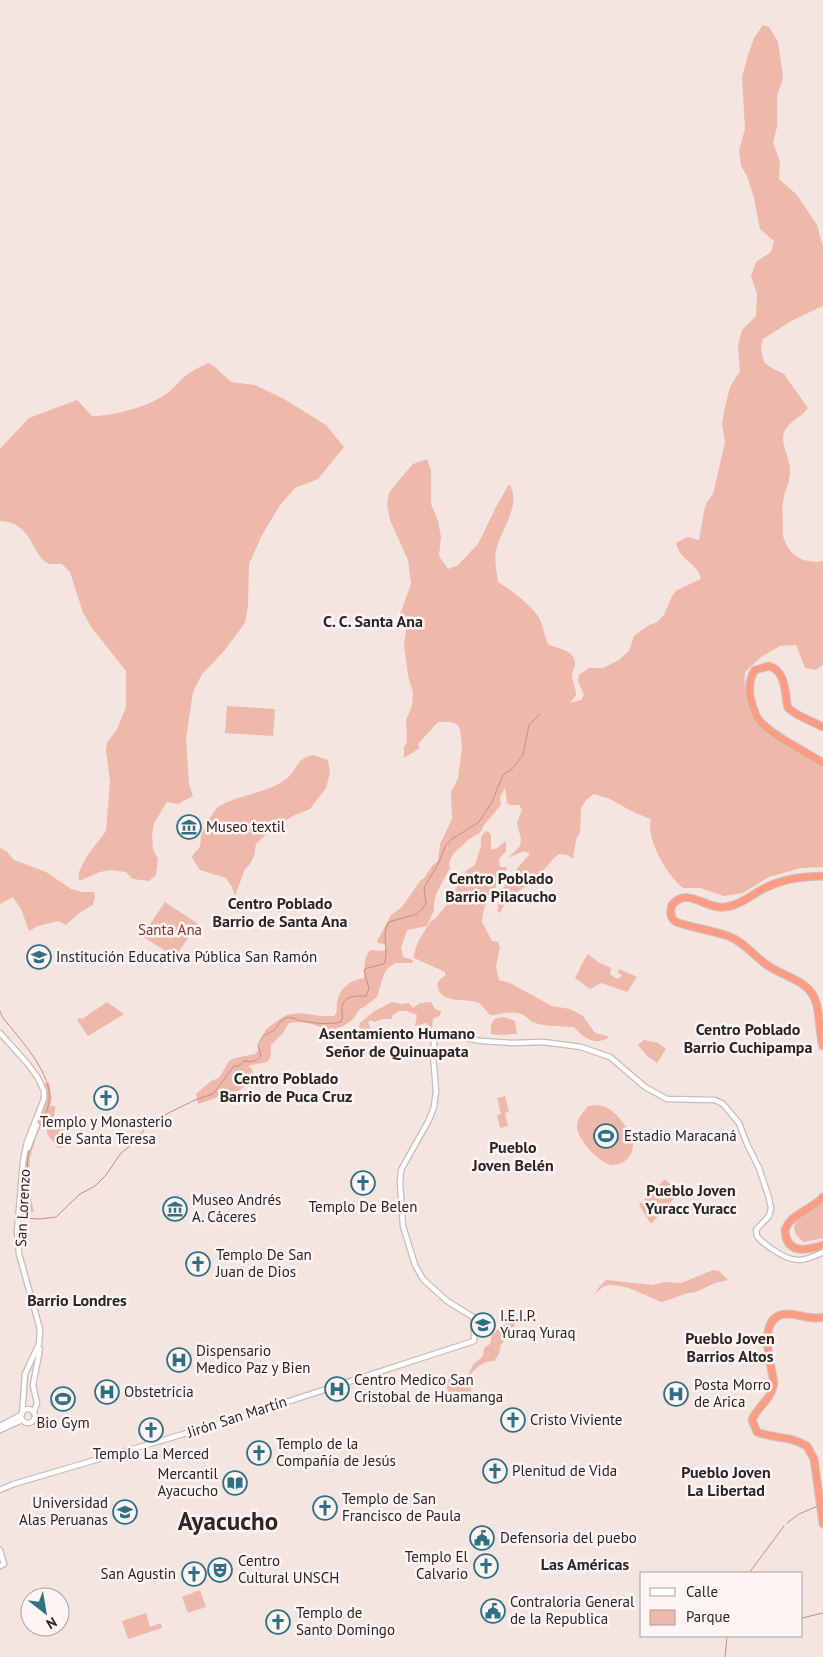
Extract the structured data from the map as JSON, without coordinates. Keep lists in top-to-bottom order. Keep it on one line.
{"streets":{"street":["San Lorenzo","Jirón San Martín"]},"districts":["C. C. Santa Ana","Centro Poblado Barrio Pilacucho","Centro Poblado Barrio de Santa Ana","Centro Poblado Barrio Cuchipampa","Asentamiento Humano Señor de Quinuapata","Centro Poblado Barrio de Puca Cruz","Pueblo Joven Belén","Pueblo Joven Yuracc Yuracc","Barrio Londres","Pueblo Joven Barrios Altos","Pueblo Joven La Libertad","Ayacucho","Las Américas"],"parks":["Santa Ana"],"places":{"museum":["Museo textil","Museo Andrés A. Cáceres"],"school or university":["Institución Educativa Pública San Ramón","I.E.I.P. Yuraq Yuraq","Universidad Alas Peruanas"],"church":["Templo y Monasterio de Santa Teresa","Templo De Belen","Templo De San Juan de Dios","Cristo Viviente","Templo La Merced","Templo de la Compañía de Jesús","Plenitud de Vida","Templo de San Francisco de Paula","Templo El Calvario","San Agustin","Templo de Santo Domingo"],"sports":["Estadio Maracaná","Bio Gym"],"hospital":["Dispensario Medico Paz y Bien","Centro Medico San Cristobal de Huamanga","Obstetricia","Posta Morro de Arica"],"library":["Mercantil Ayacucho"],"public building":["Defensoria del puebo","Contraloria General de la Republica"],"theatre":["Centro Cultural UNSCH"]},"legend":["Calle","Parque"],"north":"bottom right"}
